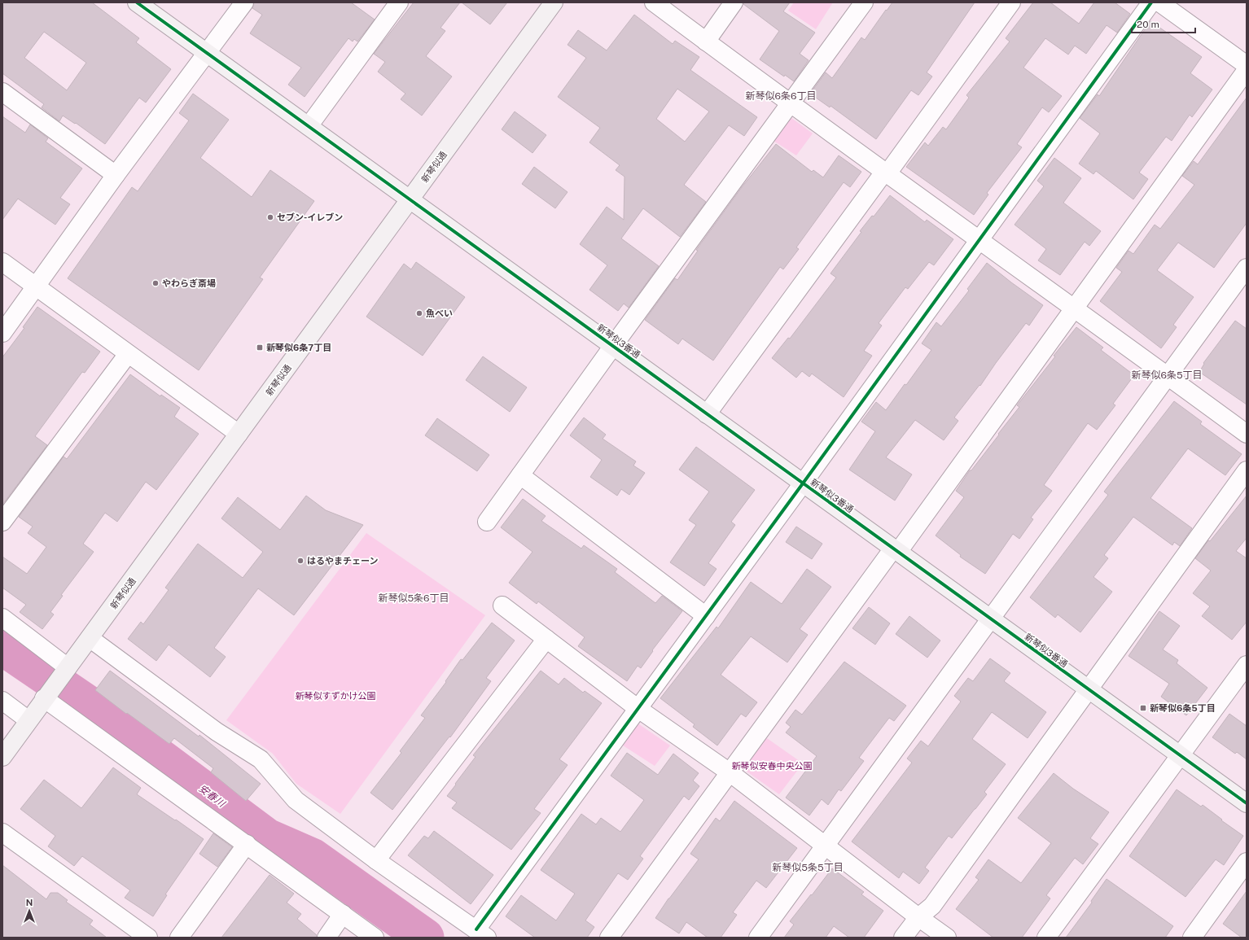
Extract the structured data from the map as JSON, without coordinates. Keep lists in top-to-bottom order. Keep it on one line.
{"streets":{"street":["新琴似通","新琴似3番通"]},"crossings":[["新琴似通","新琴似3番通"]],"districts":["新琴似6条6丁目","新琴似6条5丁目","新琴似5条6丁目","新琴似5条5丁目"],"water":["安春川"],"parks":["新琴似すずかけ公園","新琴似安春中央公園"],"places":{"other":["セブン-イレブン","やわらぎ斎場","魚べい","はるやまチェーン"],"transit":["新琴似6条7丁目","新琴似6条5丁目"]},"scale_bar":"20 m","north":"top"}
